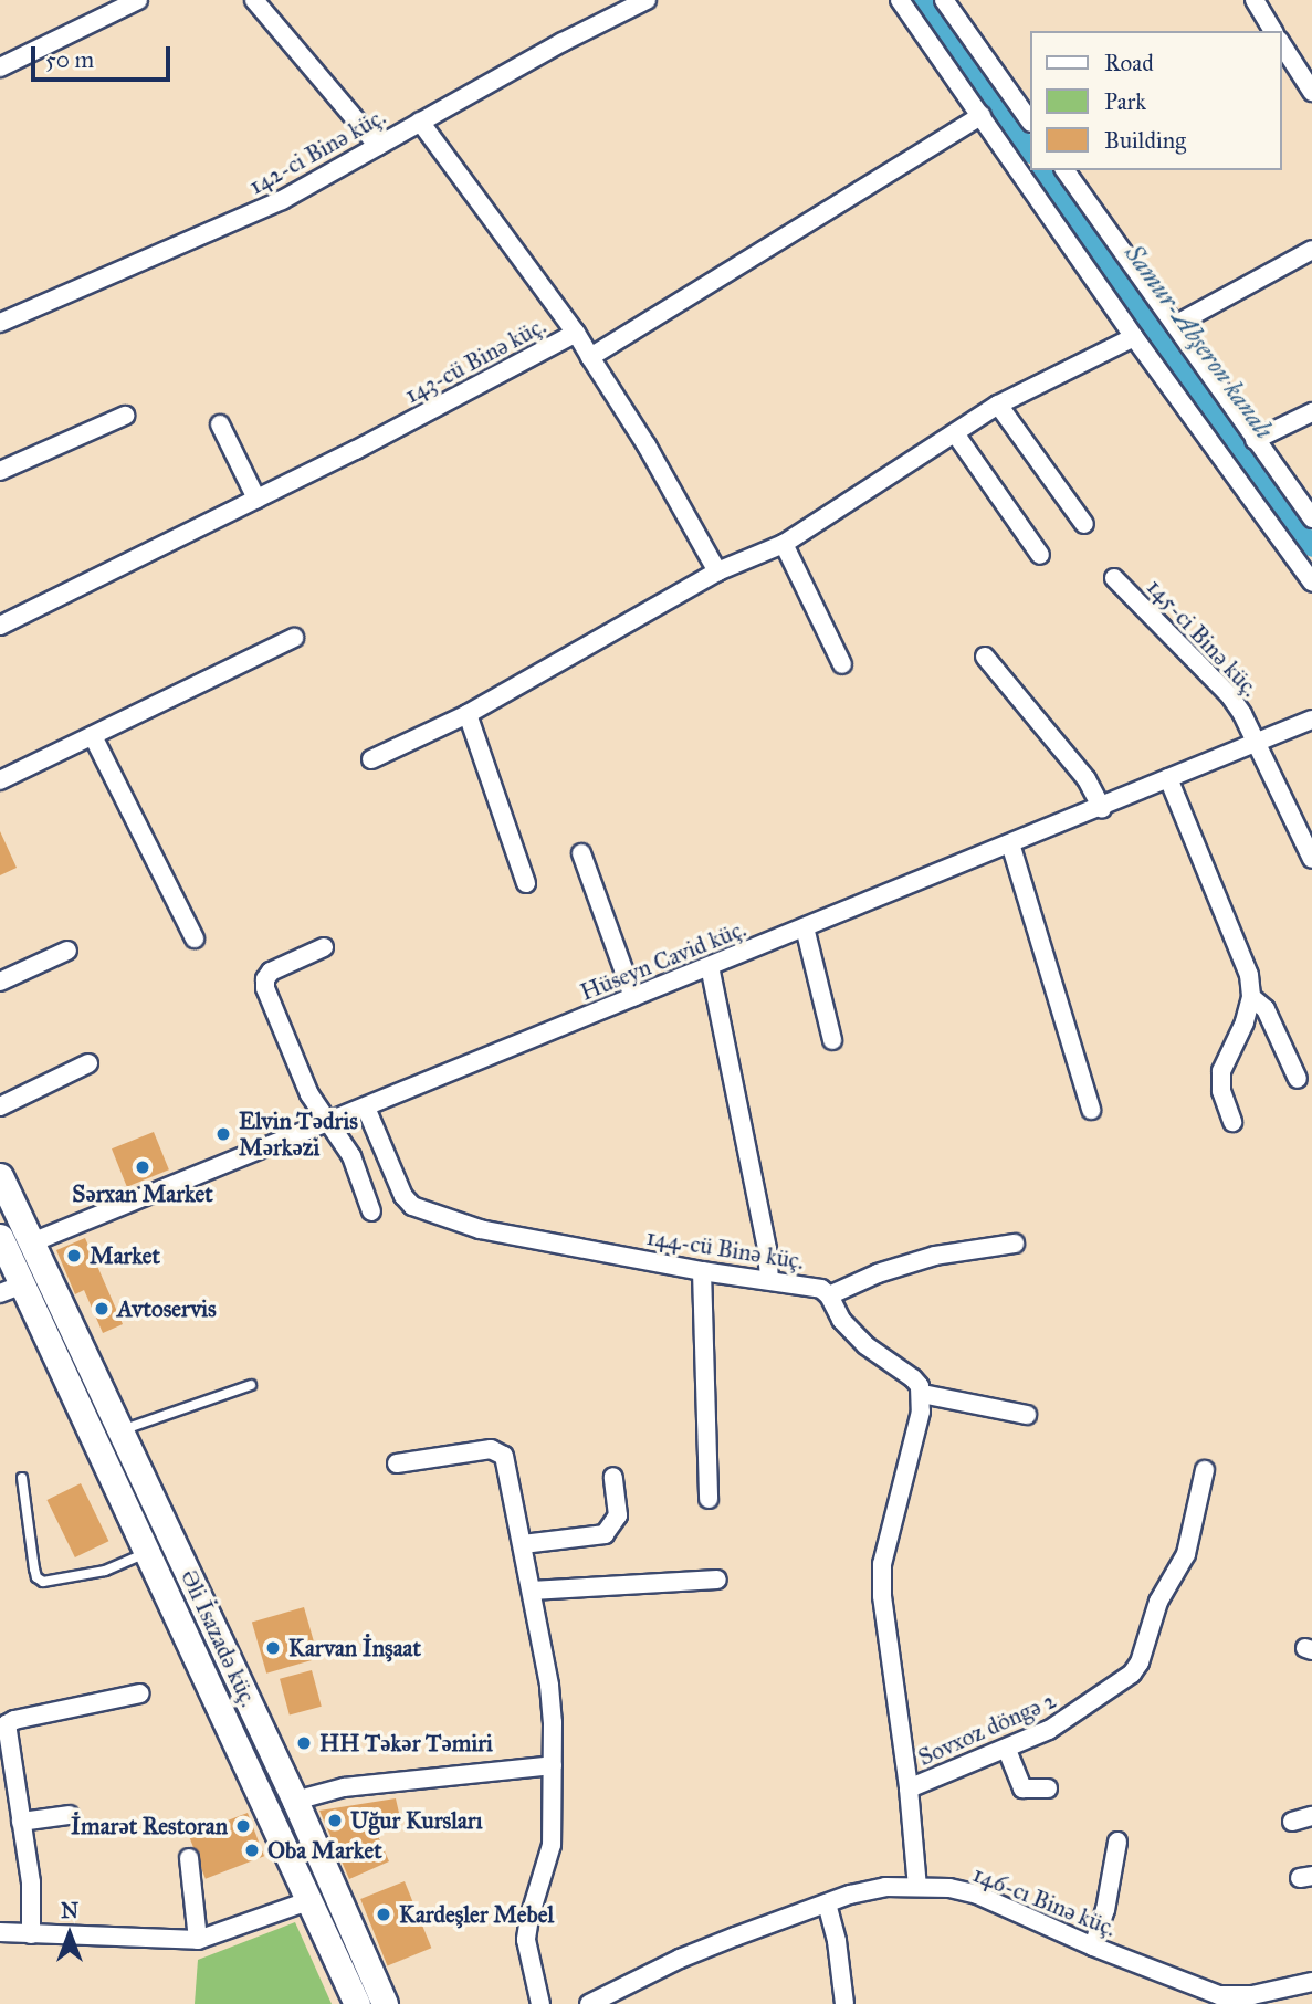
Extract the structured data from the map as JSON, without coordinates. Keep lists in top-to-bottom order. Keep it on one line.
{"streets":{"main road":["Əli İsazadə küç."],"street":["142-ci Binə küç.","143-cü Binə küç.","145-ci Binə küç.","Hüseyn Cavid küç.","144-cü Binə küç.","Sovxoz döngə 2","146-cı Binə küç."]},"crossings":[["145-ci Binə küç.","Hüseyn Cavid küç."],["Hüseyn Cavid küç.","144-cü Binə küç."],["Hüseyn Cavid küç.","Əli İsazadə küç."]],"water":["Samur-Abşeron kanalı"],"places":["Elvin Tədris Mərkəzi","Sərxan Market","Market","Avtoservis","Karvan İnşaat","HH Təkər Təmiri","Uğur Kursları","İmarət Restoran","Oba Market","Kardeşler Mebel"],"legend":["Road","Park","Building"],"scale_bar":"50 m","north":"top"}
